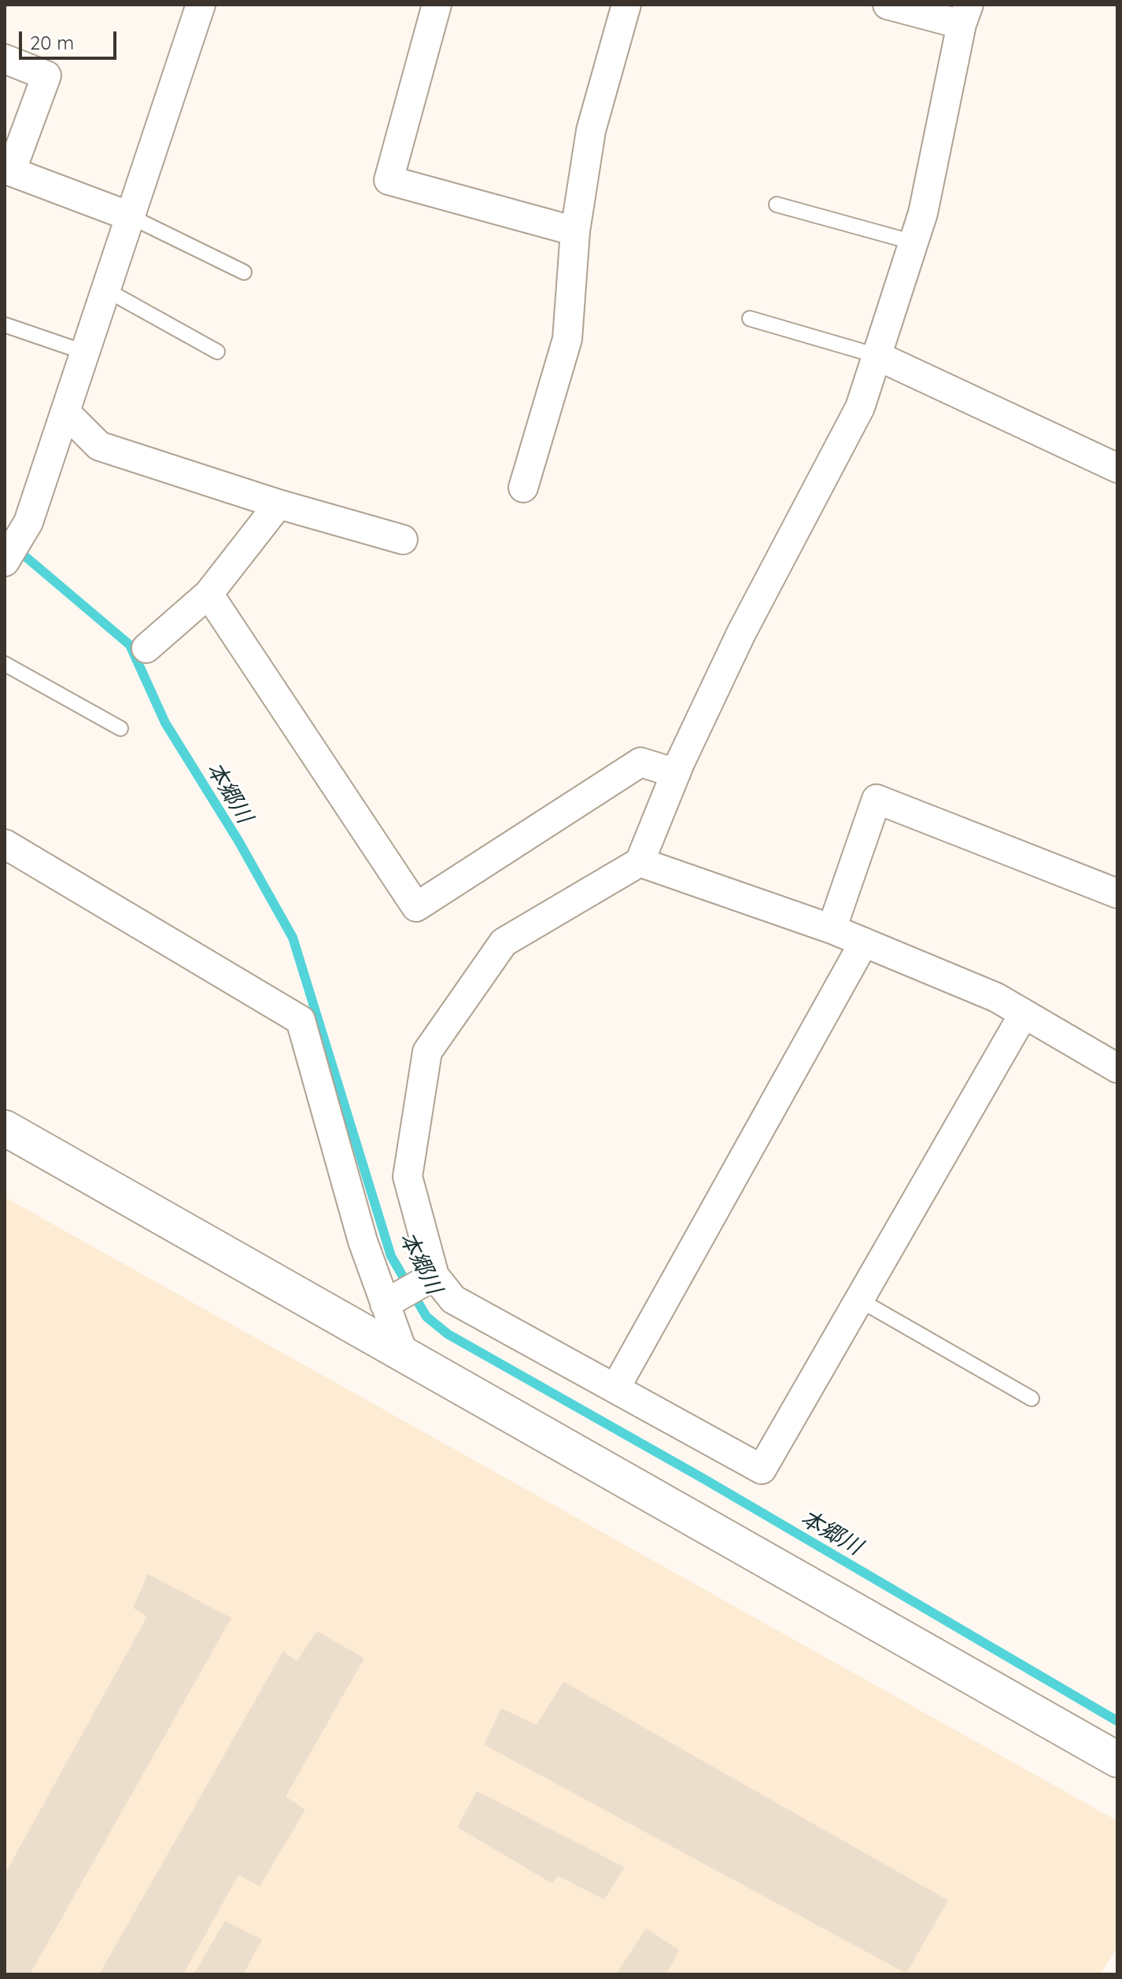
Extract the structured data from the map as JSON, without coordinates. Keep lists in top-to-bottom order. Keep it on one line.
{"water":["本郷川"],"scale_bar":"20 m"}
